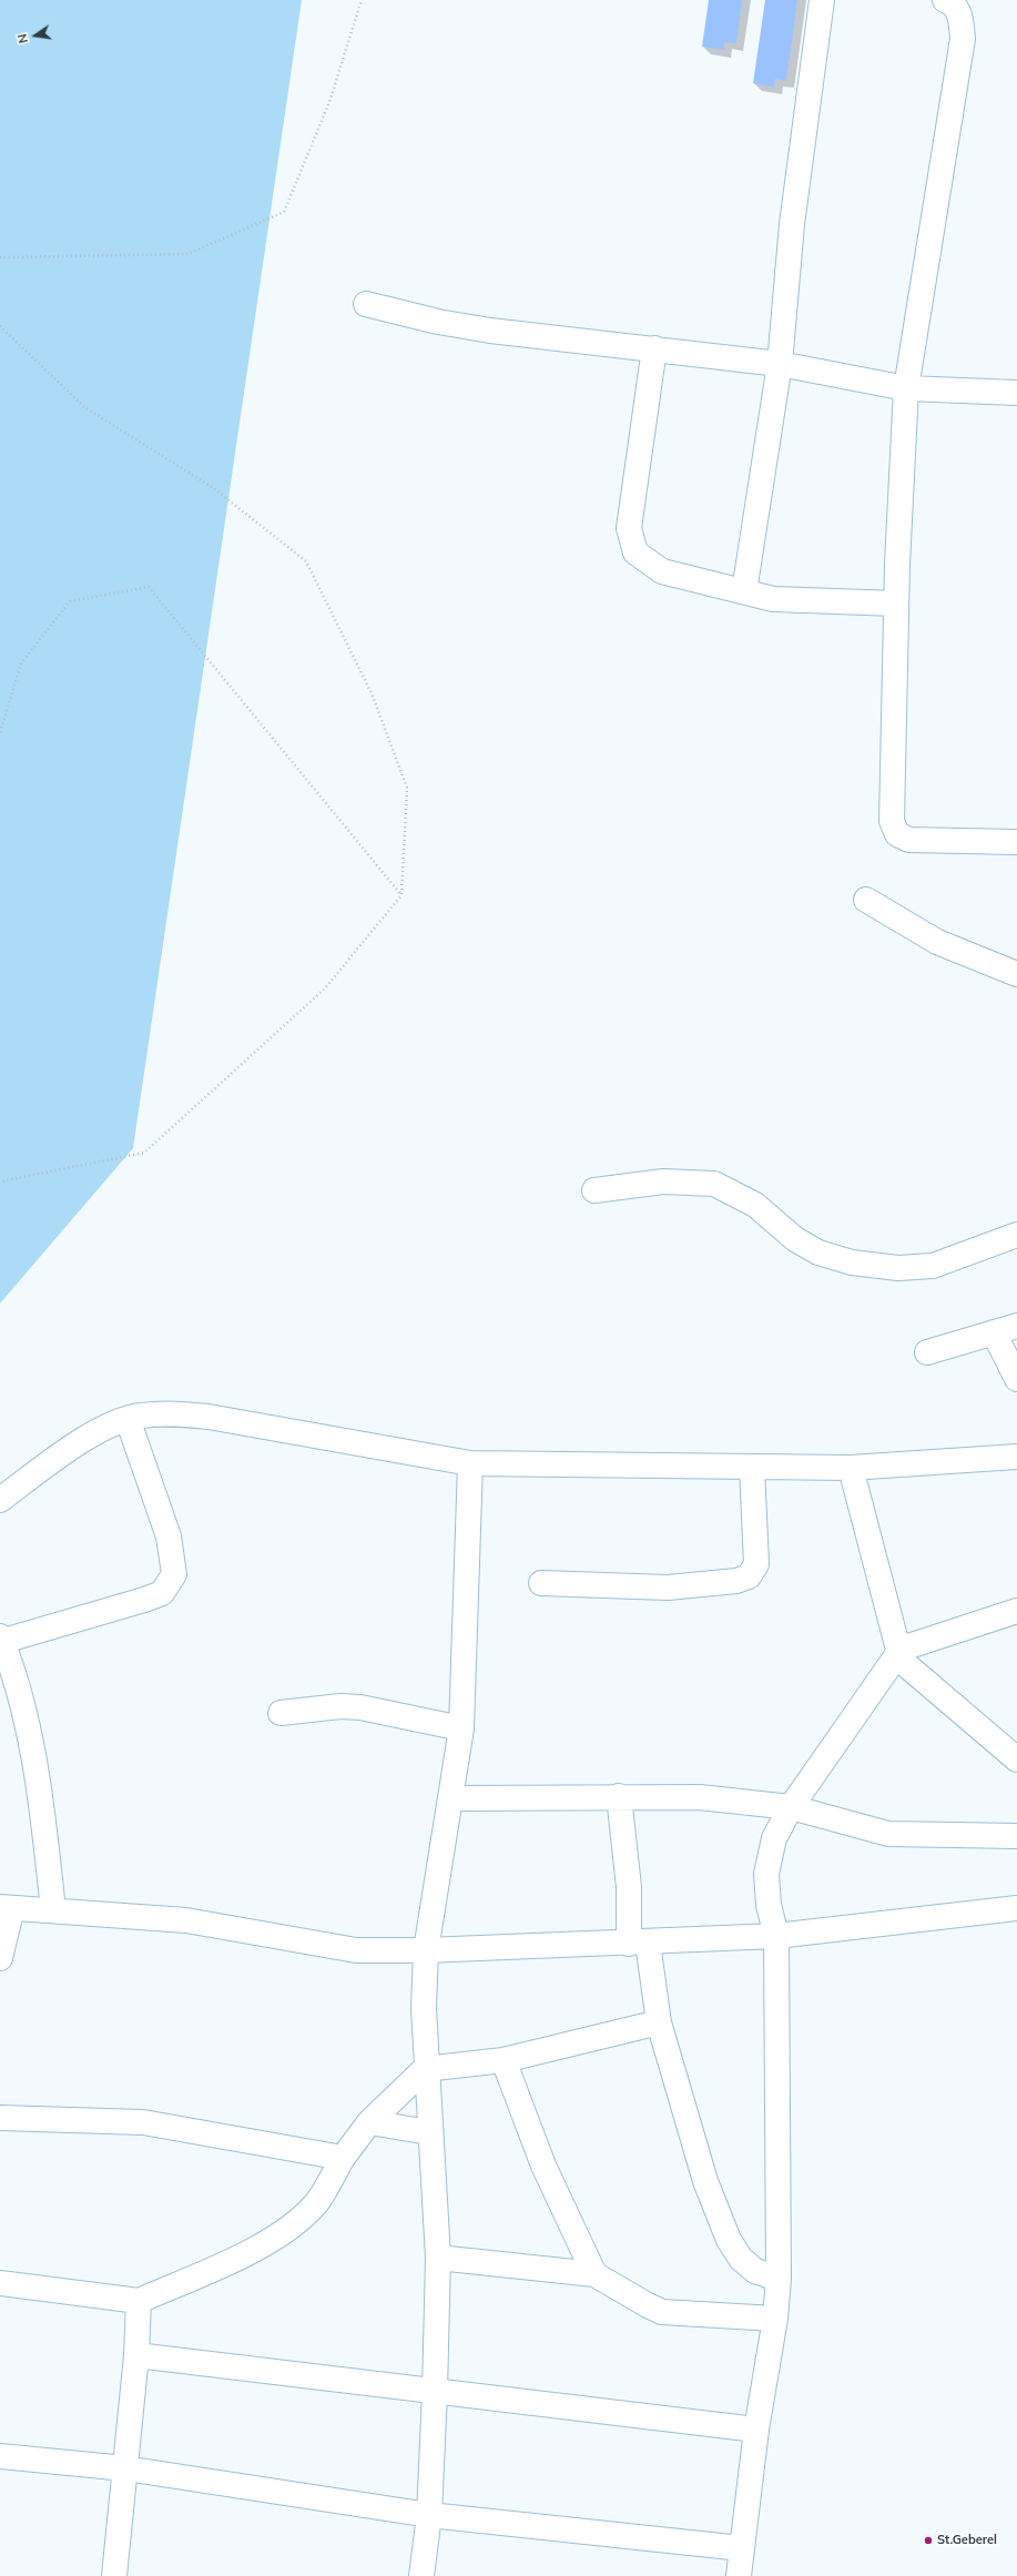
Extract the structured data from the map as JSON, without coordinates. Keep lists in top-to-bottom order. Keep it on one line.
{"places":["St.Geberel"],"north":"left"}
